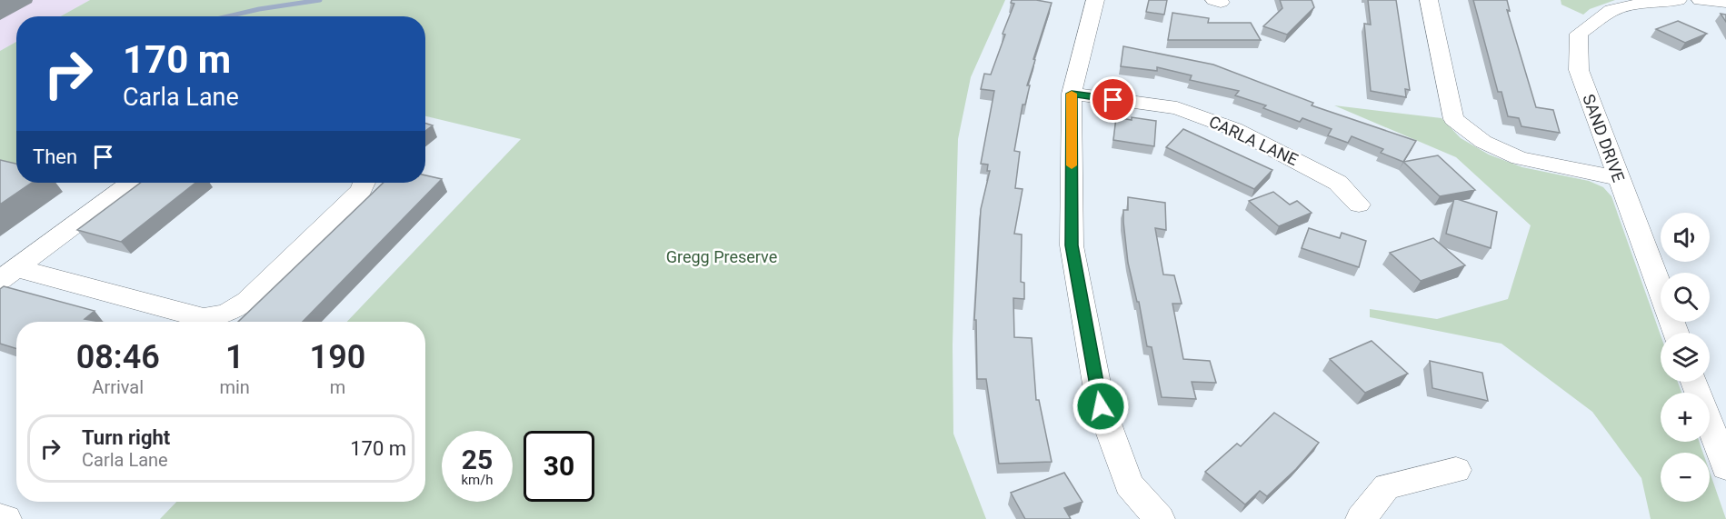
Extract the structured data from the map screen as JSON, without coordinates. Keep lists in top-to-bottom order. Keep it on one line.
{"streets":{"street":["SAND DRIVE","CARLA LANE"]},"parks":["Gregg Preserve"],"page":{"turn":["170 m","Carla Lane"],"then":"Then","map_buttons":["+","−"],"eta":["08:46","Arrival","1","min","190","m"],"list":[{"name":"Turn right","note":"Carla Lane","value":"170 m"}],"speed":"25 km/h","limit":"30"}}
